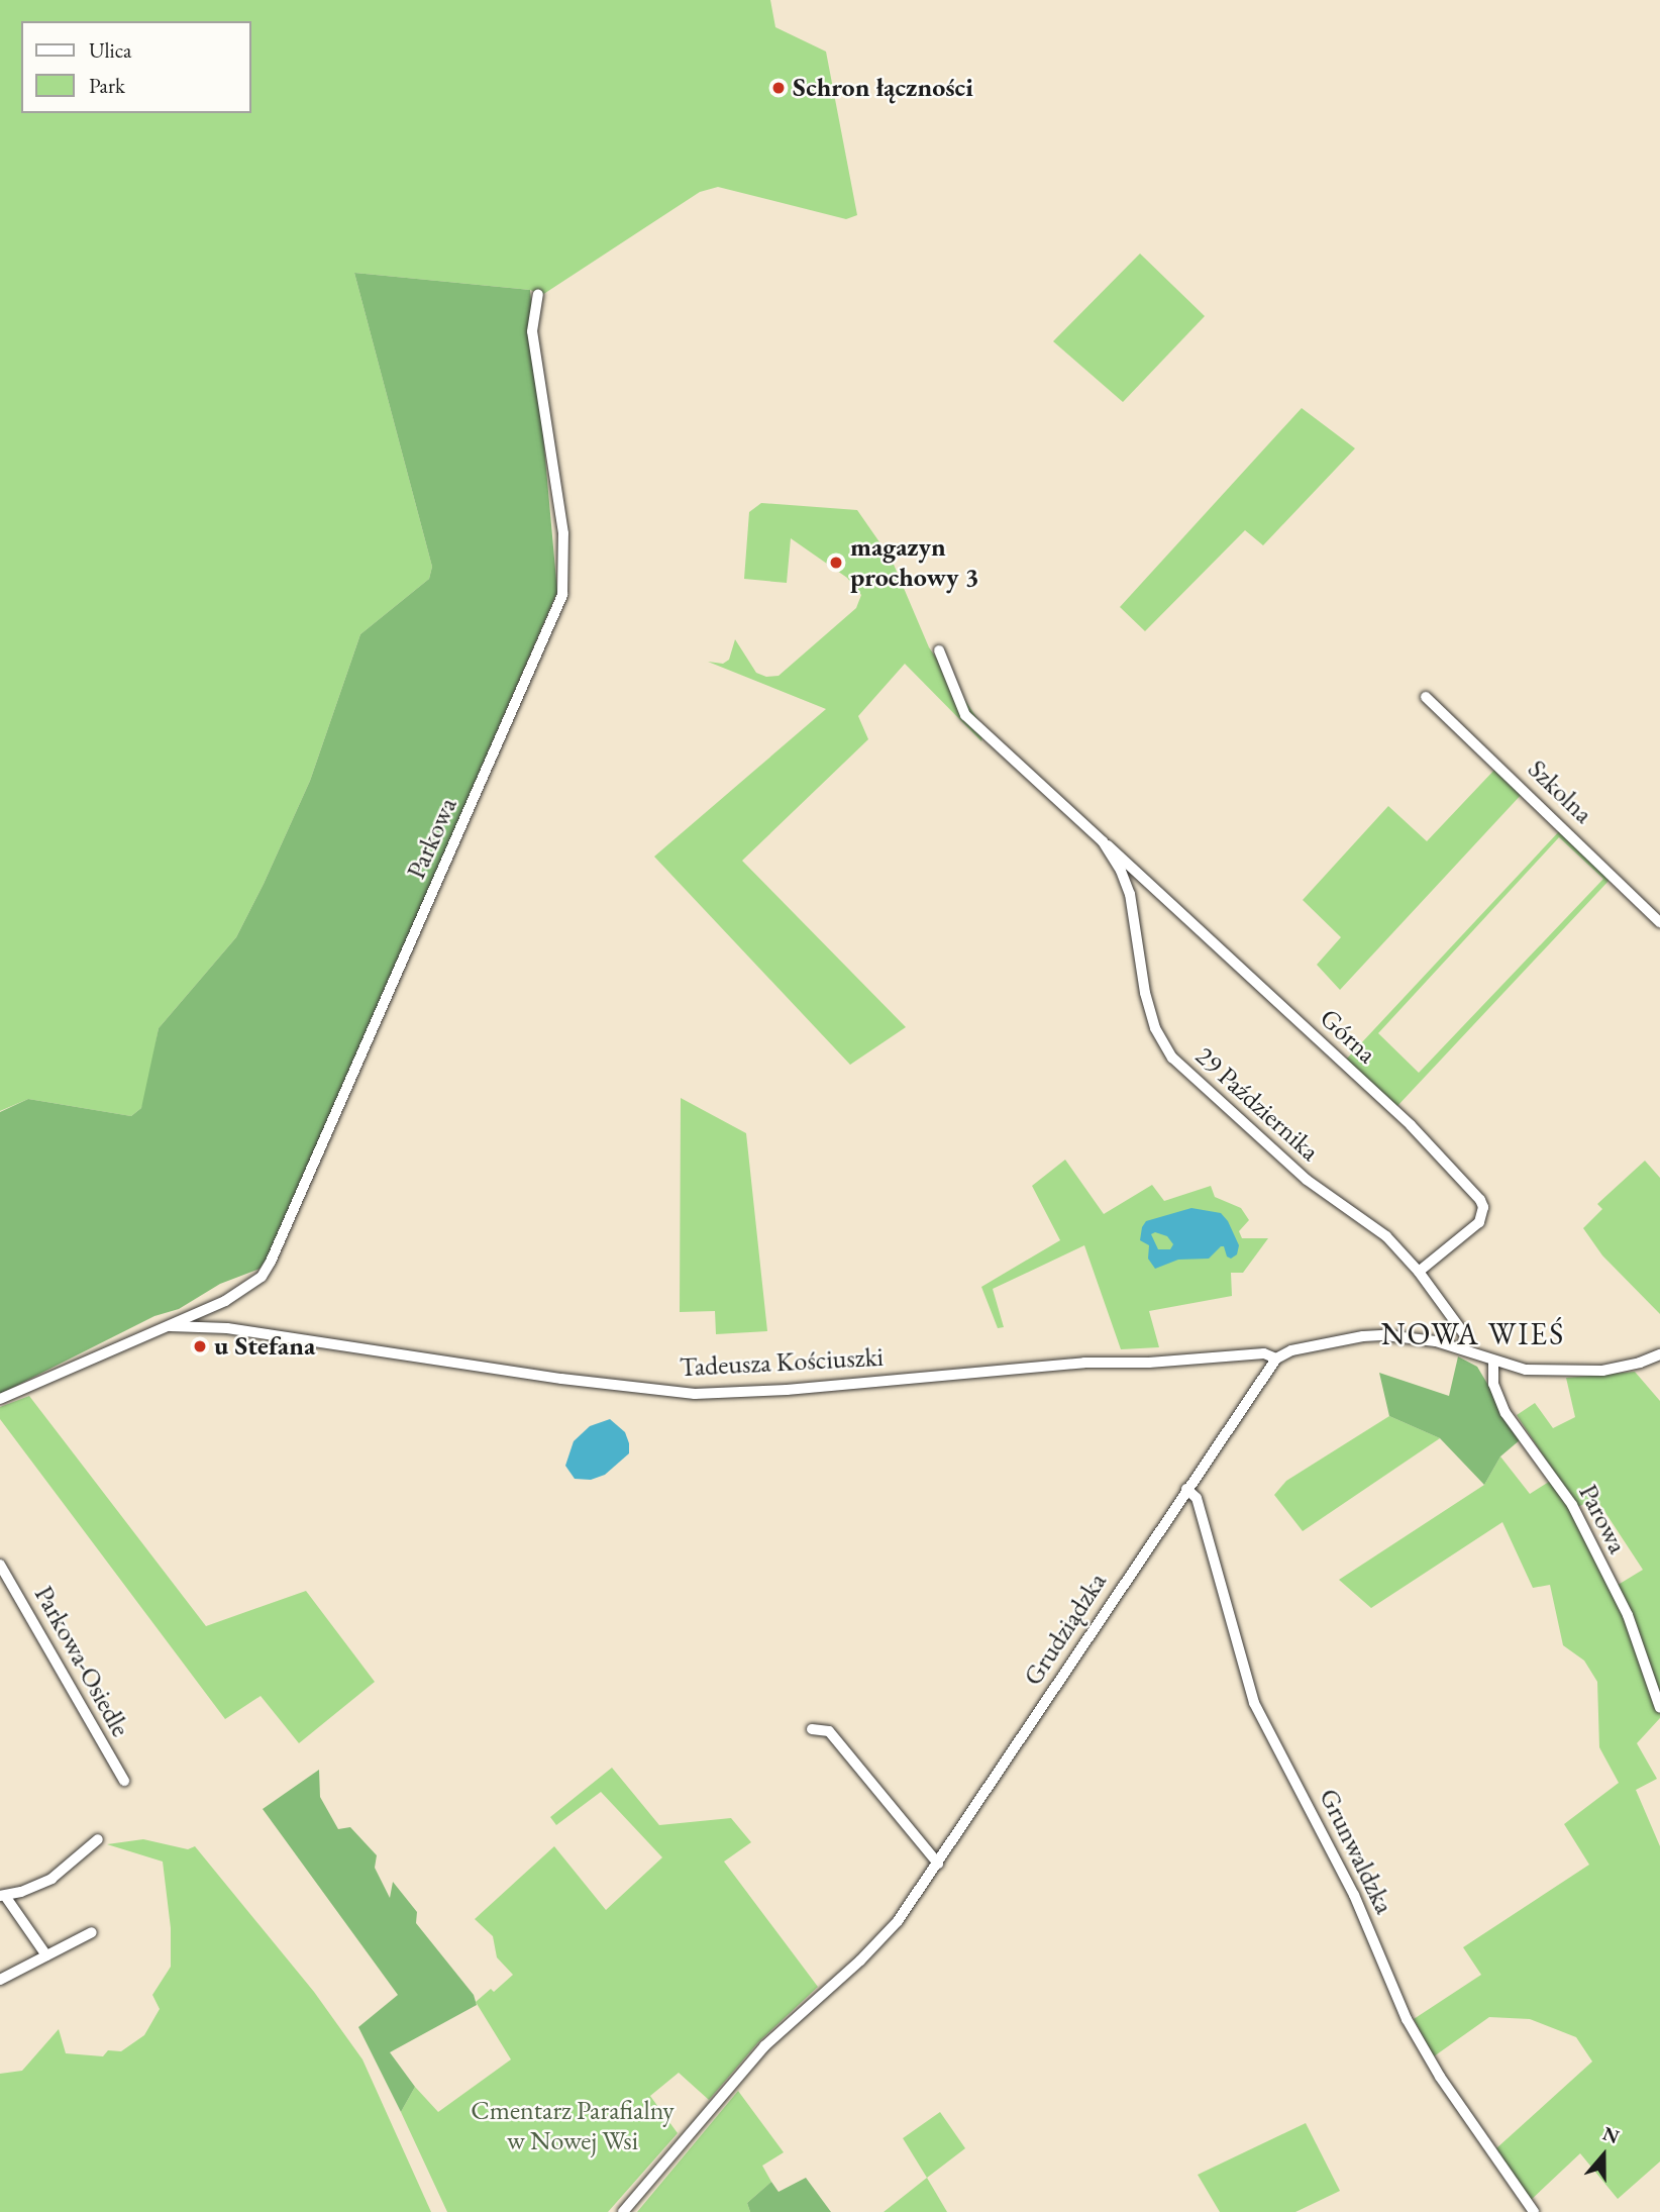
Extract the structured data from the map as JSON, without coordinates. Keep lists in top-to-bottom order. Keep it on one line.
{"streets":{"street":["Szkolna","Parkowa","Górna","29 Października","Tadeusza Kościuszki","Parowa","Grudziądzka","Parkowa-Osiedle","Grunwaldzka"]},"crossings":[["Parkowa","Tadeusza Kościuszki"],["Górna","29 Października"],["Tadeusza Kościuszki","Grudziądzka"],["Grudziądzka","Grunwaldzka"]],"districts":["NOWA WIEŚ"],"parks":["Cmentarz Parafialny w Nowej Wsi"],"places":["Schron łączności","magazyn prochowy 3","u Stefana"],"legend":["Ulica","Park"],"north":"top"}
